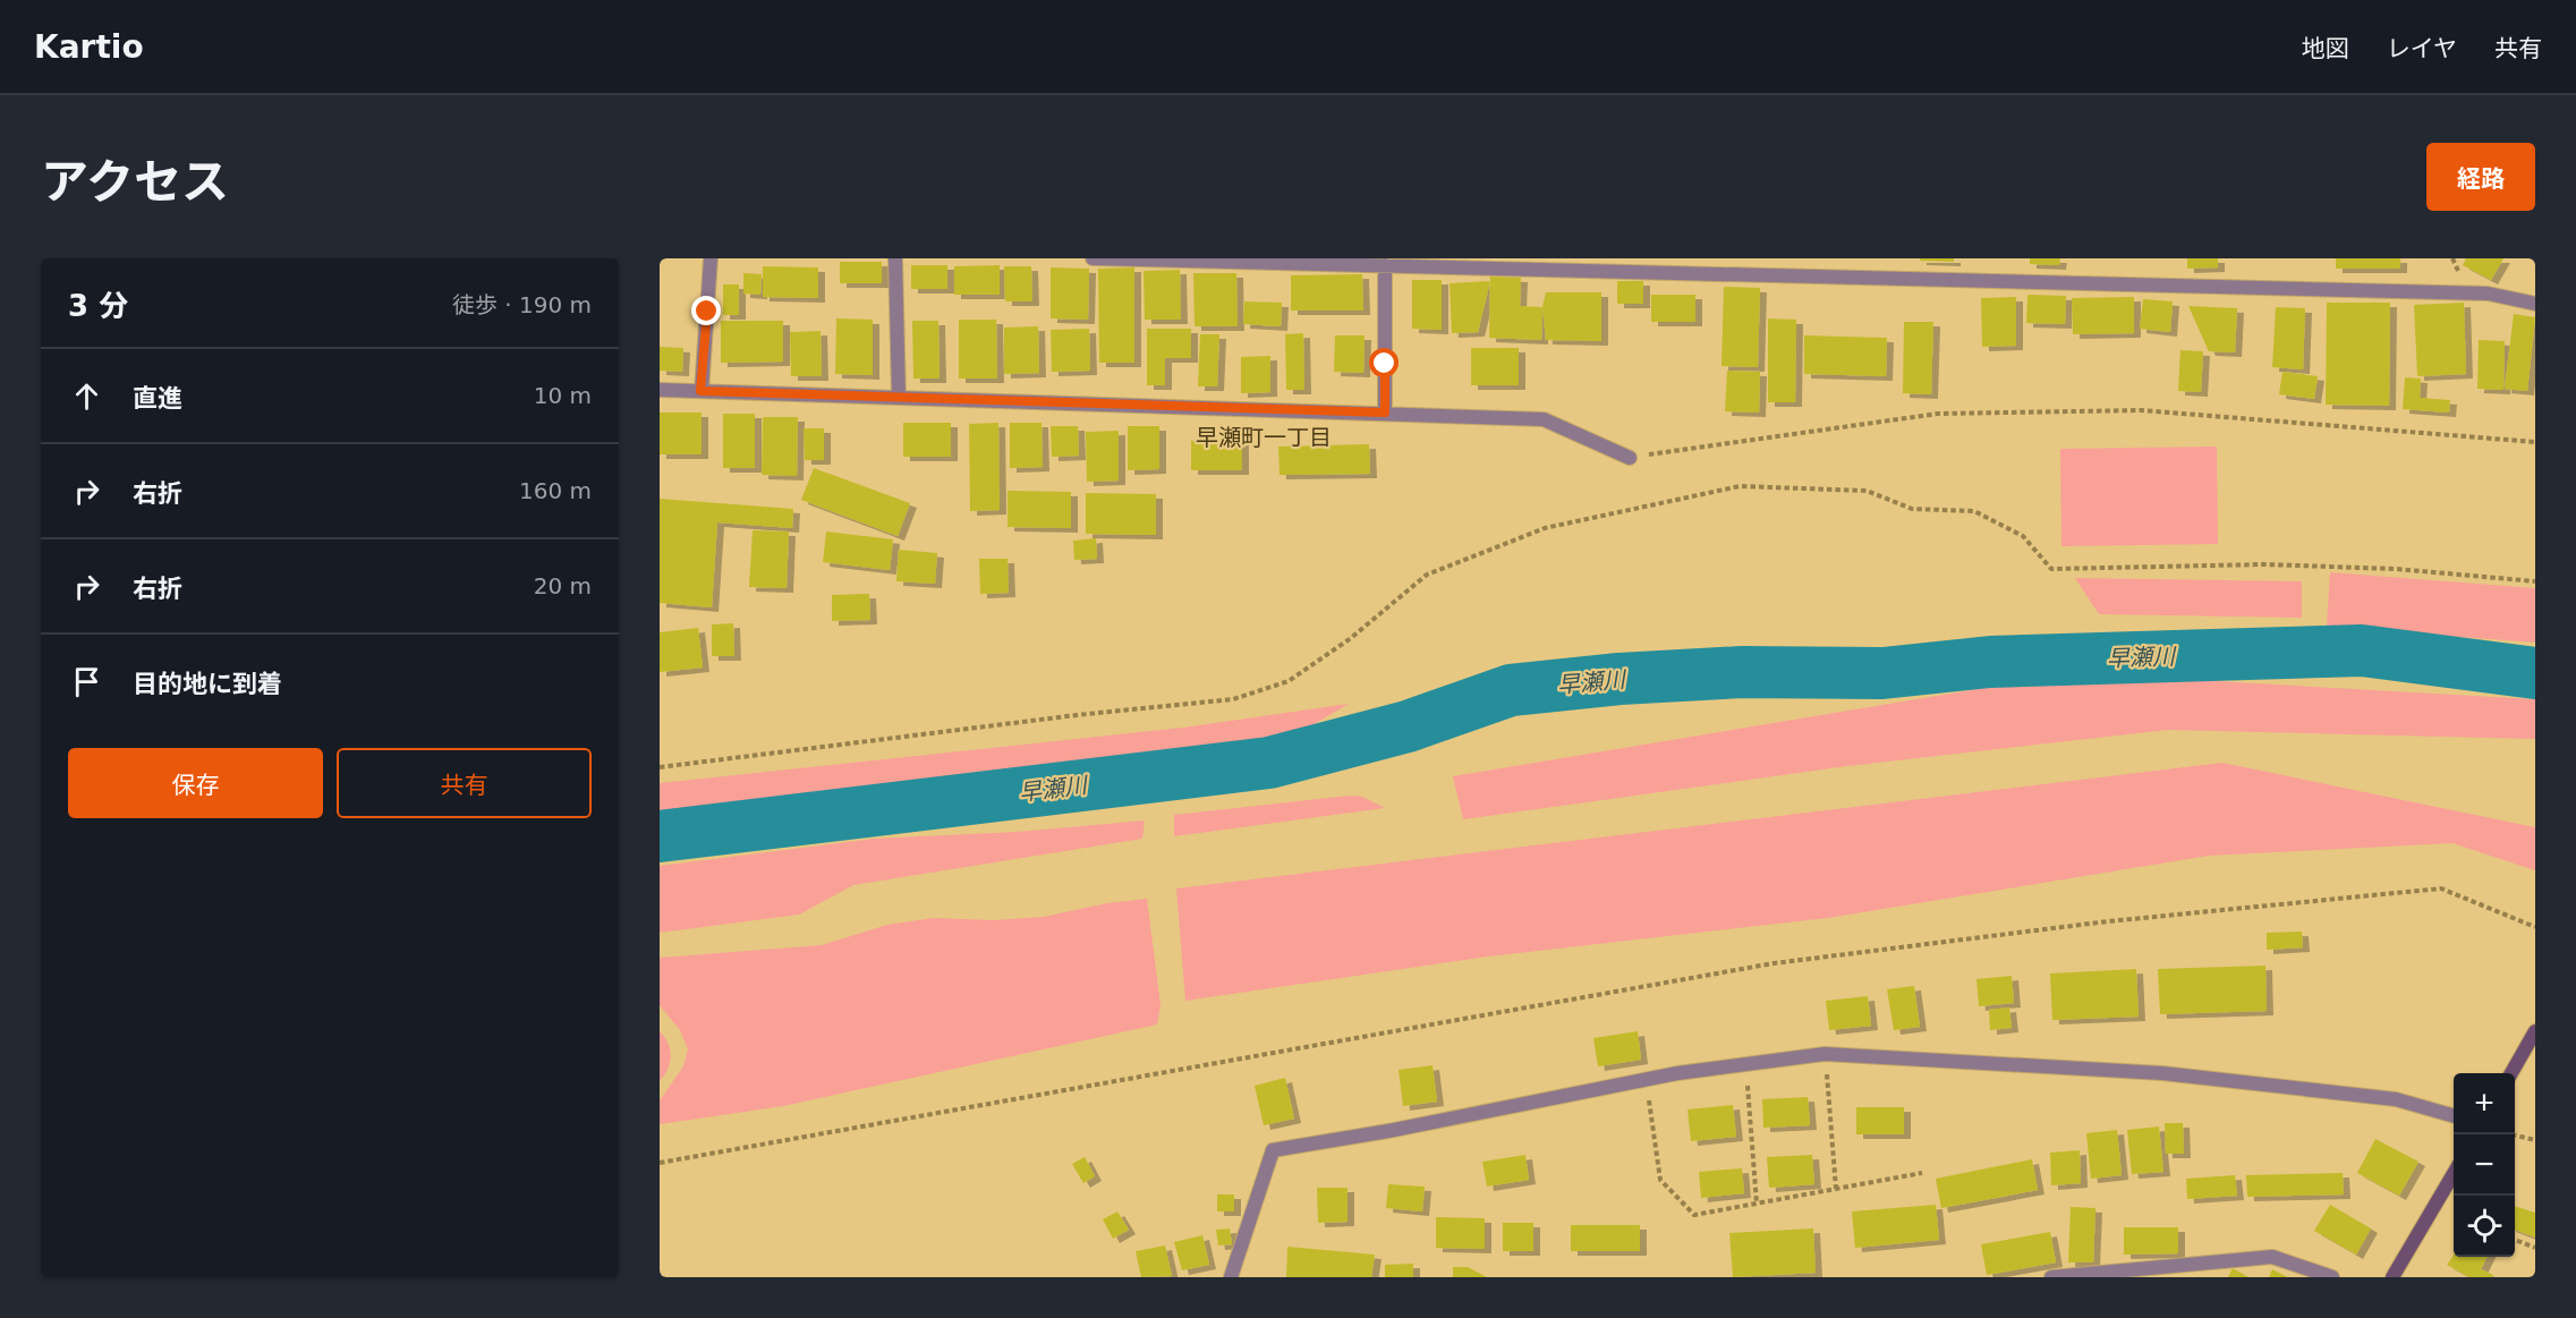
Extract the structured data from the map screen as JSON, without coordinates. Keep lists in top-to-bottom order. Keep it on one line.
{"districts":["早瀬町一丁目"],"water":["早瀬川"],"page":{"header":"Kartio","nav":["地図","レイヤ","共有"],"title":"アクセス","buttons":["経路",["保存","共有"]],"heading":["3 分","徒歩 · 190 m"],"list":[["直進","10 m"],["右折","160 m"],["右折","20 m"],"目的地に到着"],"map_buttons":["+","−"]}}
